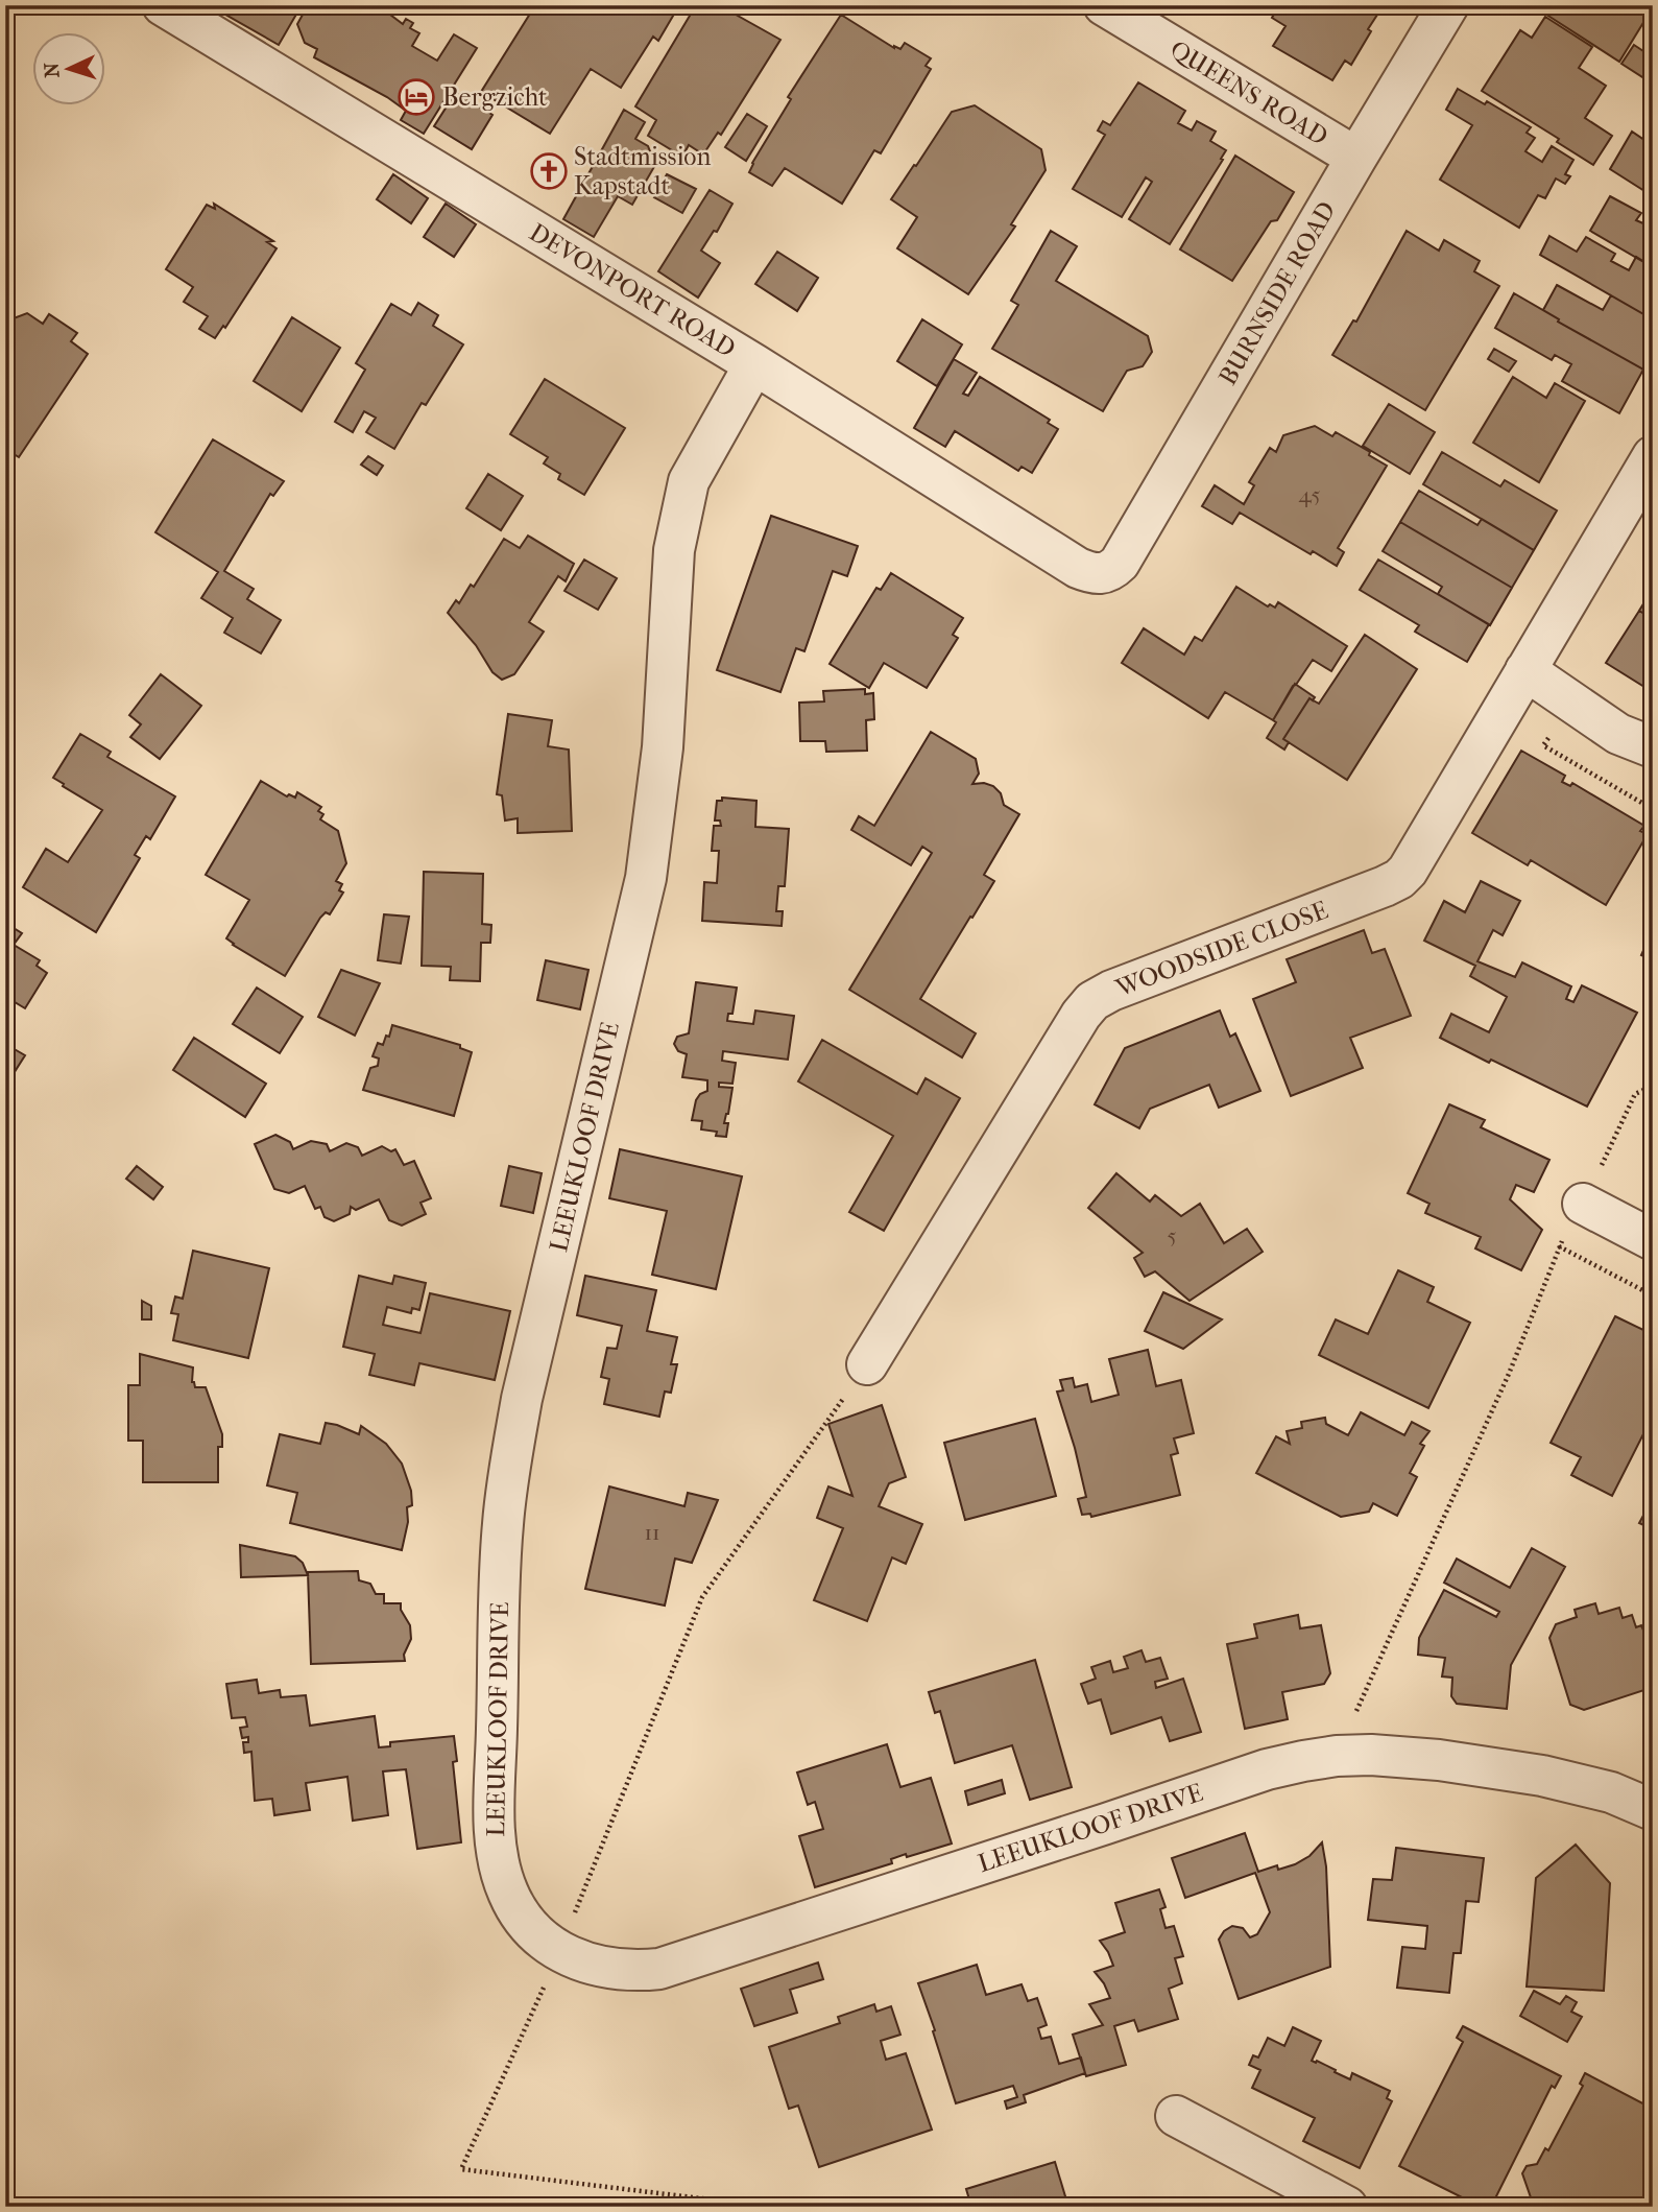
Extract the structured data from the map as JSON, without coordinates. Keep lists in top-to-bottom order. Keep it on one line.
{"streets":{"street":["QUEENS ROAD","DEVONPORT ROAD","BURNSIDE ROAD","WOODSIDE CLOSE","LEEUKLOOF DRIVE"]},"crossings":[["QUEENS ROAD","BURNSIDE ROAD"],["DEVONPORT ROAD","BURNSIDE ROAD"],["DEVONPORT ROAD","LEEUKLOOF DRIVE"]],"places":{"hotel":["Bergzicht"],"church":["Stadtmission Kapstadt"]},"house_numbers":["45","5","11"],"north":"left"}
